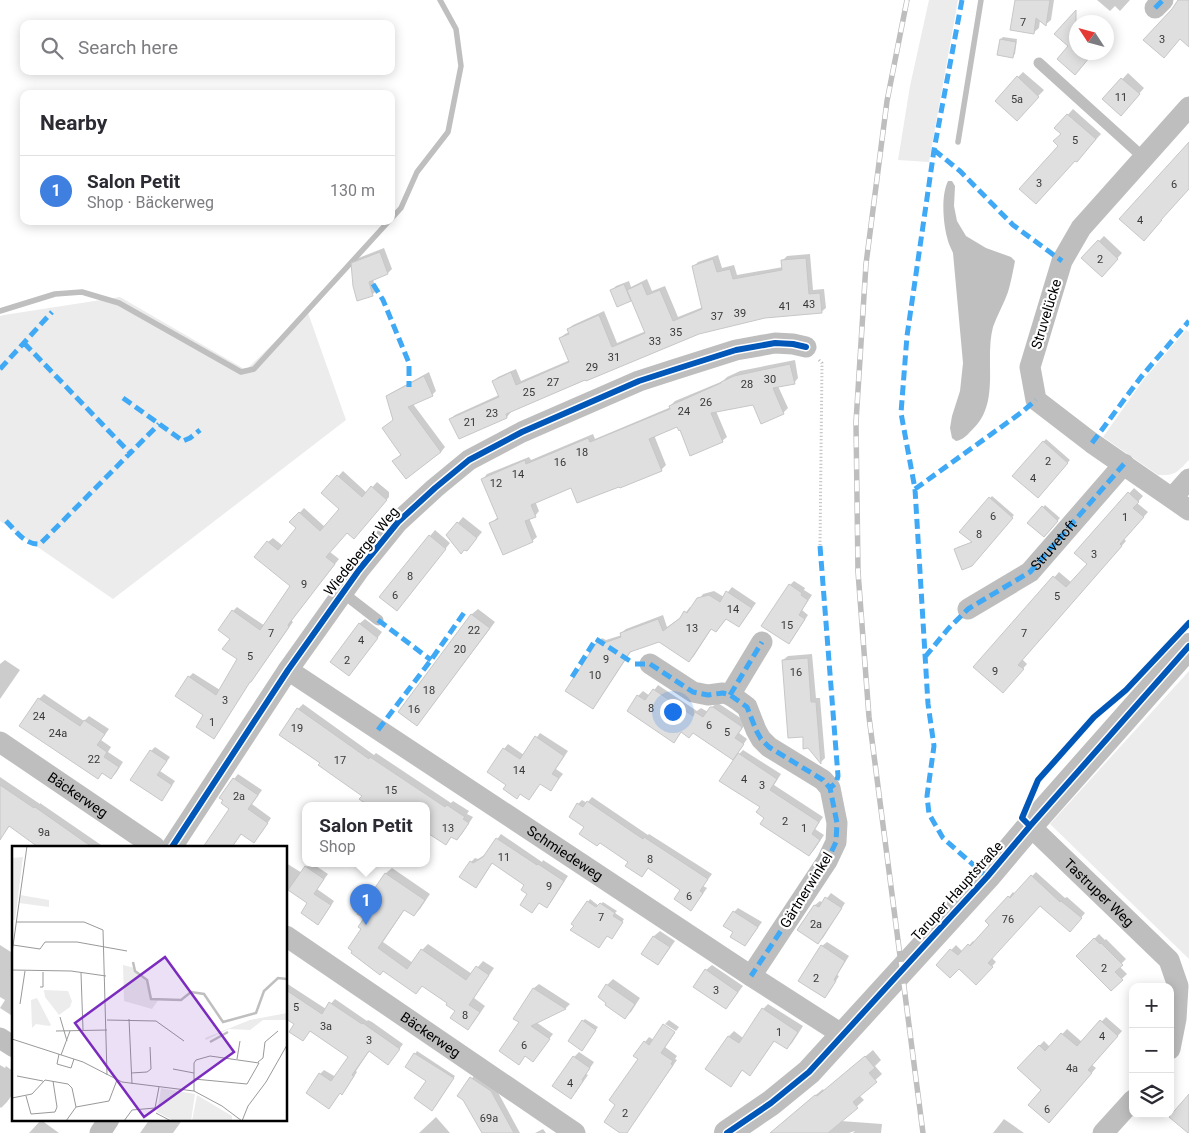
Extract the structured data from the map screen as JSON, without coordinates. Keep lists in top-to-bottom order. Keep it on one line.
{"streets":{"street":["Struvelücke","Struvetoft","Wiedeberger Weg","Bäckerweg","Schmiedeweg","Gärtnerwinkel","Taruper Hauptstraße","Tastruper Weg"]},"crossings":[["Struvelücke","Struvetoft"],["Wiedeberger Weg","Schmiedeweg"],["Schmiedeweg","Gärtnerwinkel"],["Schmiedeweg","Taruper Hauptstraße"],["Taruper Hauptstraße","Tastruper Weg"]],"house_numbers":["7","3","11","5a","5","3","6","4","2","43","41","39","37","35","33","31","29","30","27","28","25","26","24","23","21","18","2","16","14","4","12","6","1","8","3","8","9","6","5","14","15","13","22","7","7","4","20","5","9","2","9","16","10","18","3","8","16","24","1","6","19","5","24a","22","17","14","4","3","15","2a","2","13","1","9a","11","8","9","6","7","76","2a","2","2","3","5","8","3a","1","4","3","6","4a","4","6","2","69a"],"north":"top left","page":{"search":"Search here","heading":"Nearby","list":[{"mark":"1","name":"Salon Petit","note":"Shop · Bäckerweg","value":"130 m"}],"popup":["Salon Petit","Shop"],"pins":"1","map_buttons":["+","−"]}}
